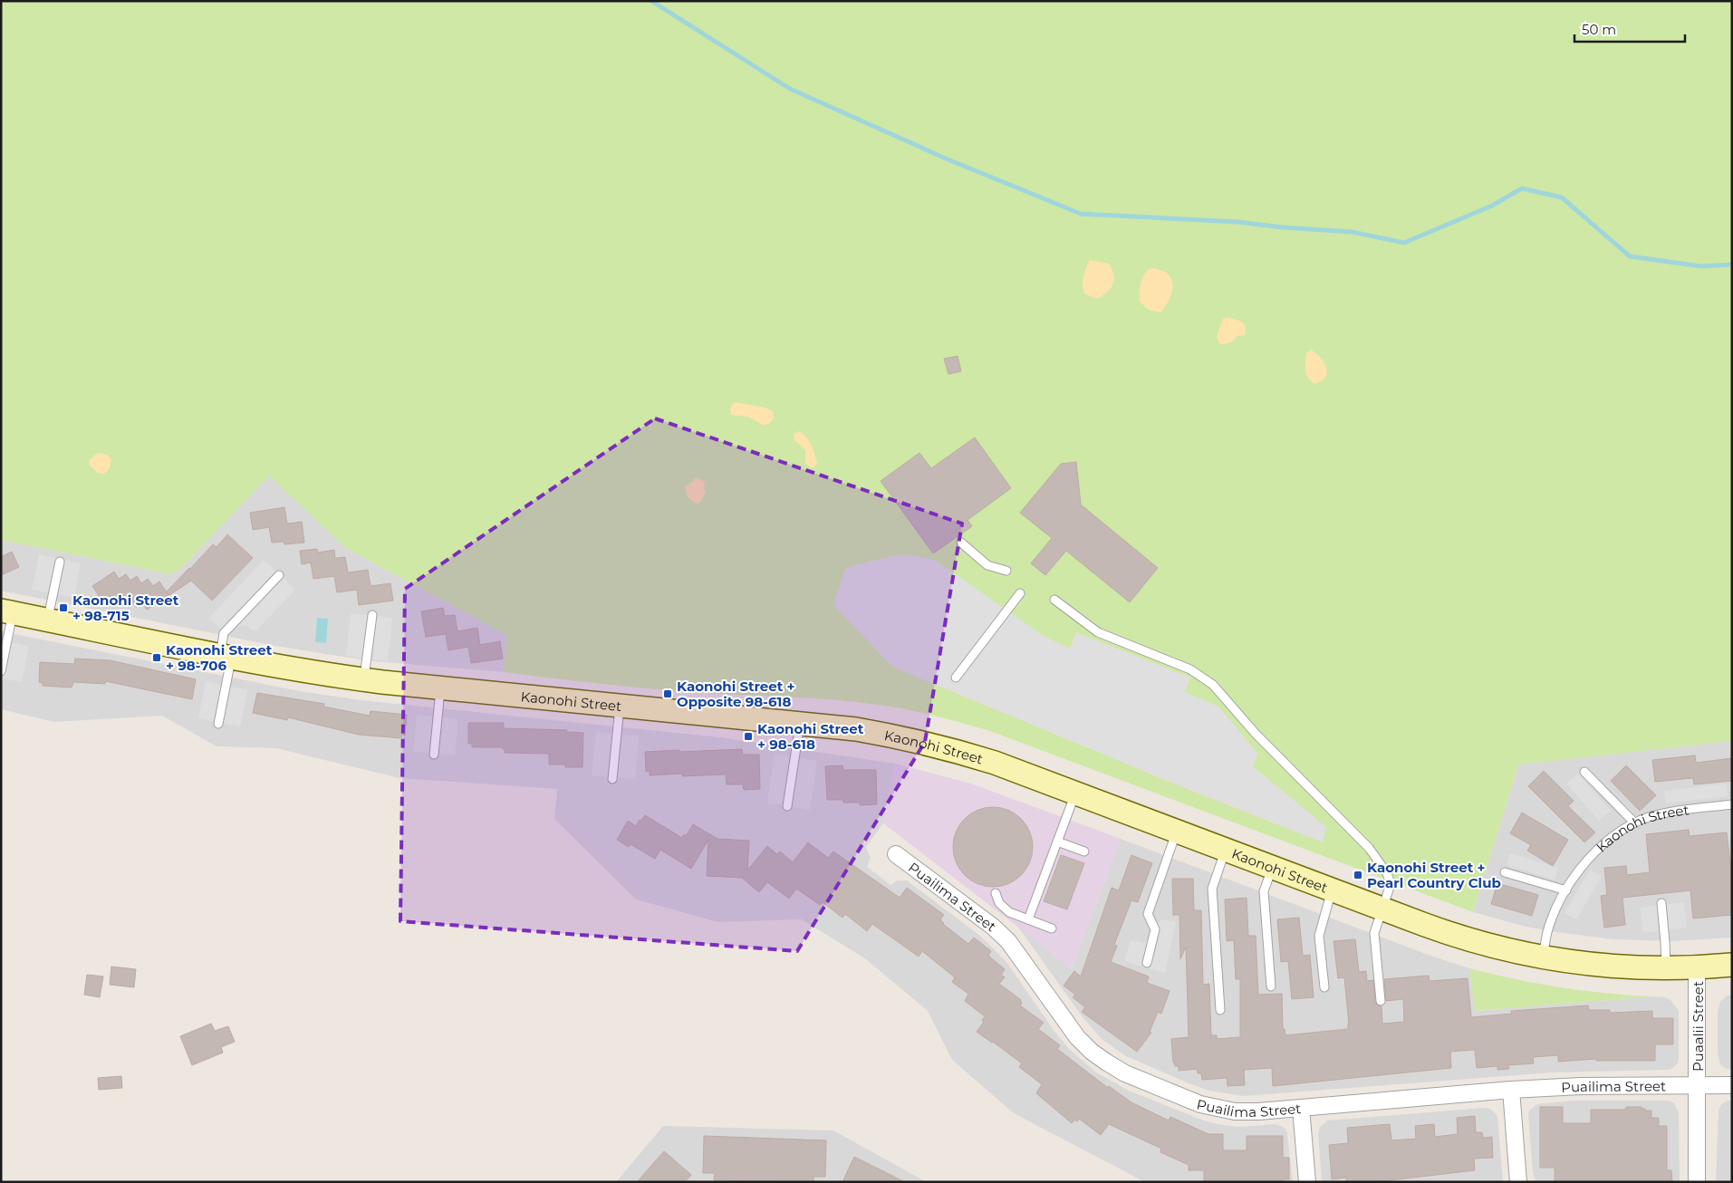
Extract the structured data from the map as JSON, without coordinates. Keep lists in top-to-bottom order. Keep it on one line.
{"streets":{"street":["Kaonohi Street","Puailima Street","Puaalii Street"]},"crossings":[["Kaonohi Street","Puaalii Street"],["Puailima Street","Puaalii Street"]],"places":{"transit":["Kaonohi Street + 98-715","Kaonohi Street + 98-706","Kaonohi Street + Opposite 98-618","Kaonohi Street + 98-618","Kaonohi Street + Pearl Country Club"]},"scale_bar":"50 m"}
